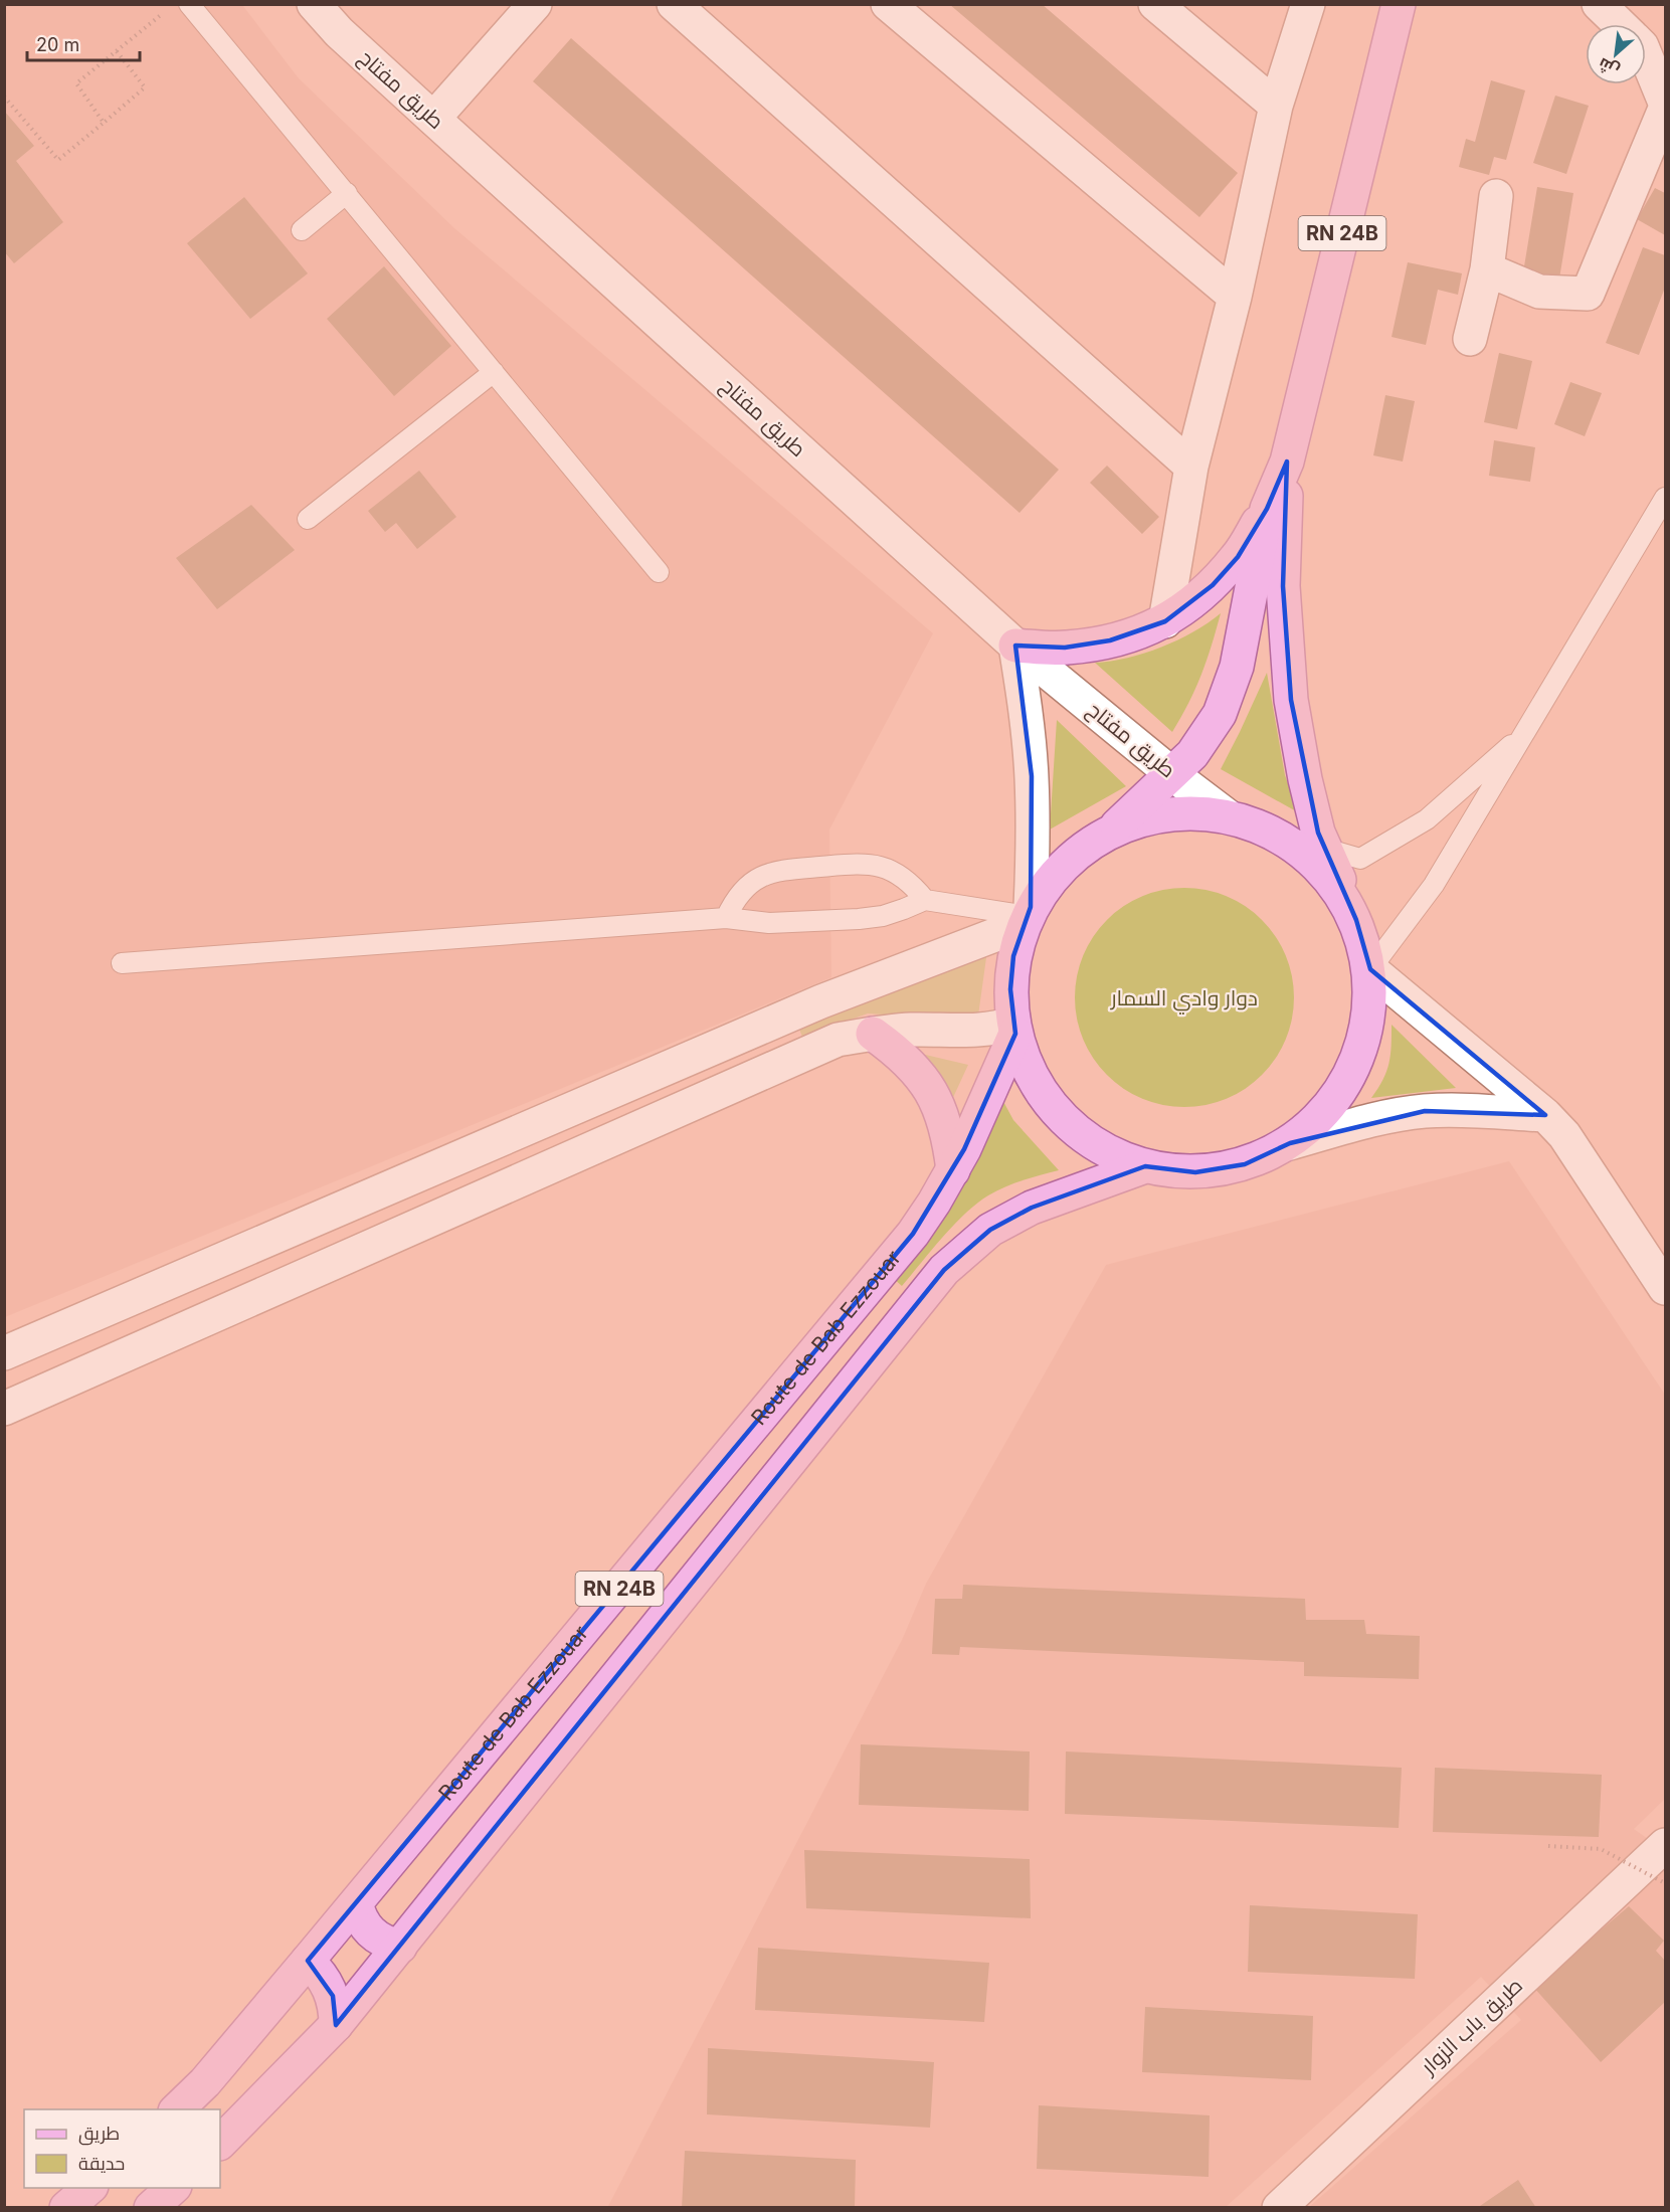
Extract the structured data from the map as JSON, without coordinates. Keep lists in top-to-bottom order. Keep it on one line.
{"streets":{"main road":["RN 24B","Route de Bab Ezzouar"],"street":["طريق مفتاح","طريق باب الزوار"]},"parks":["دوار وادي السمار"],"legend":["طريق","حديقة"],"scale_bar":"20 m","north":"bottom left"}
